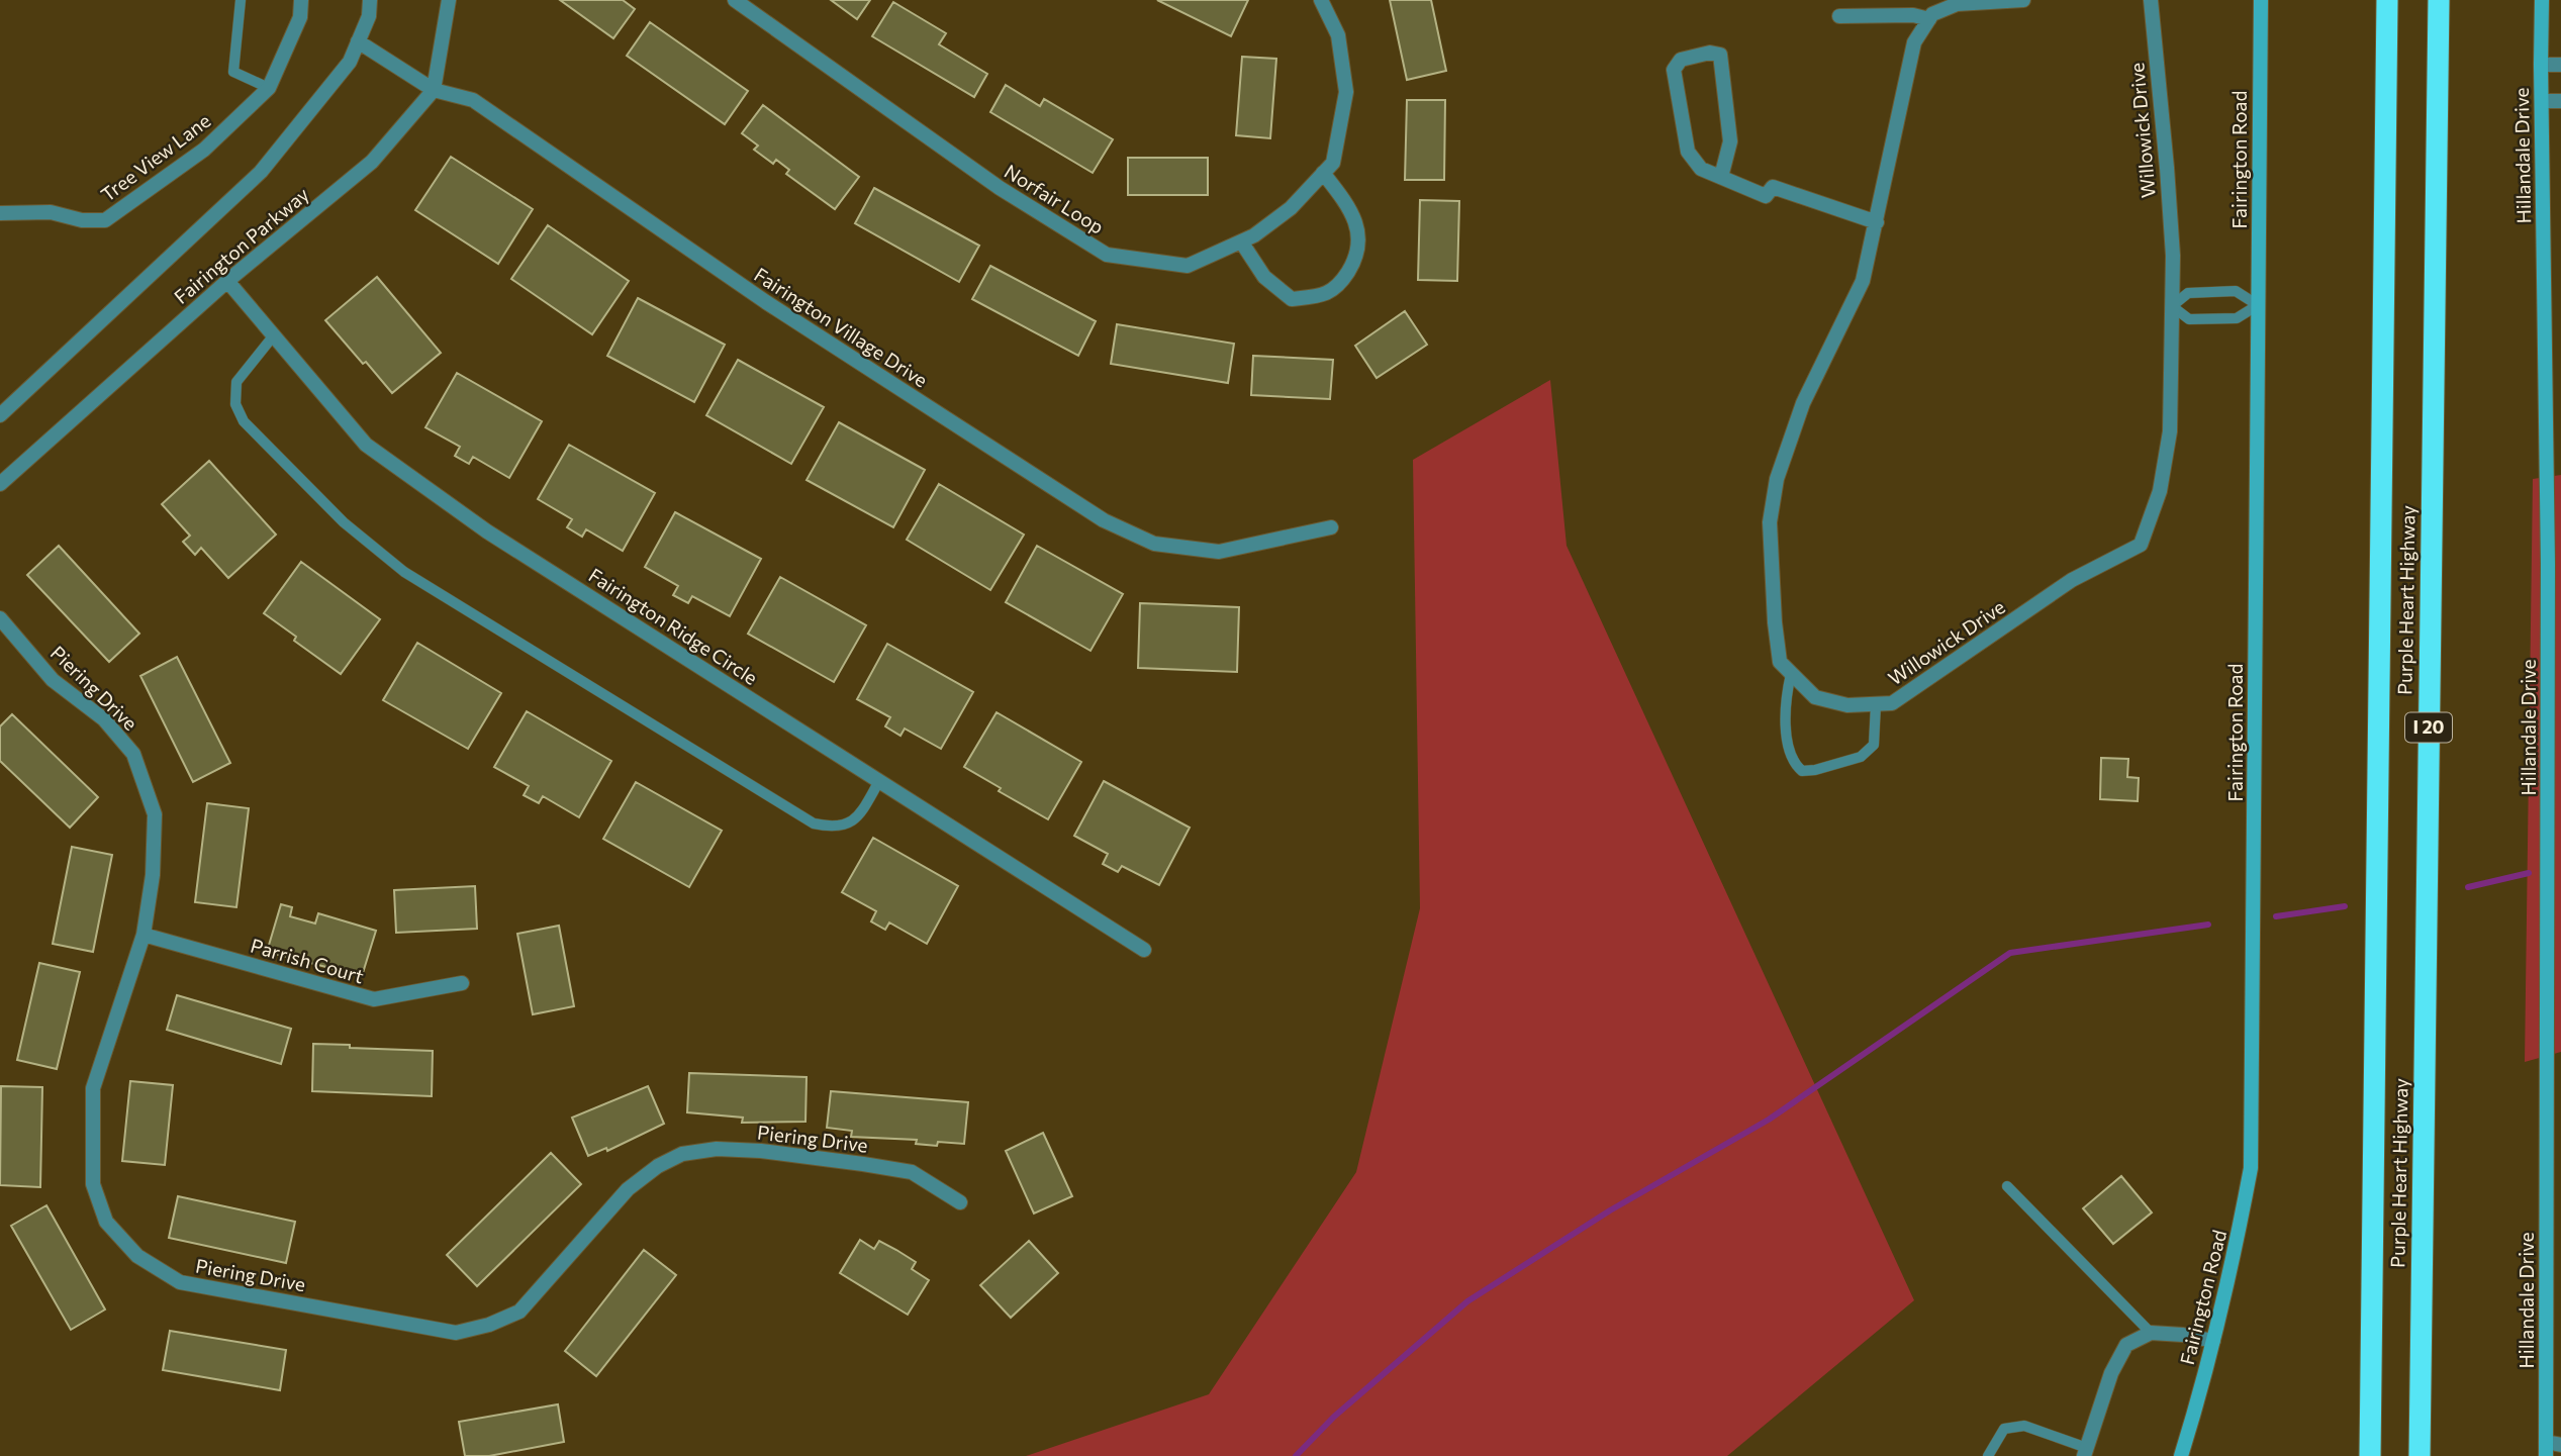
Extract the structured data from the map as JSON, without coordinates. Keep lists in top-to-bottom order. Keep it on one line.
{"streets":{"highway":["Purple Heart Highway","I 20"],"street":["Willowick Drive","Hillandale Drive","Tree View Lane","Fairington Road","Norfair Loop","Fairington Parkway","Fairington Village Drive","Fairington Ridge Circle","Piering Drive","Parrish Court"]},"crossings":[["Fairington Parkway","Fairington Village Drive"],["Fairington Parkway","Fairington Ridge Circle"],["Piering Drive","Parrish Court"]]}
